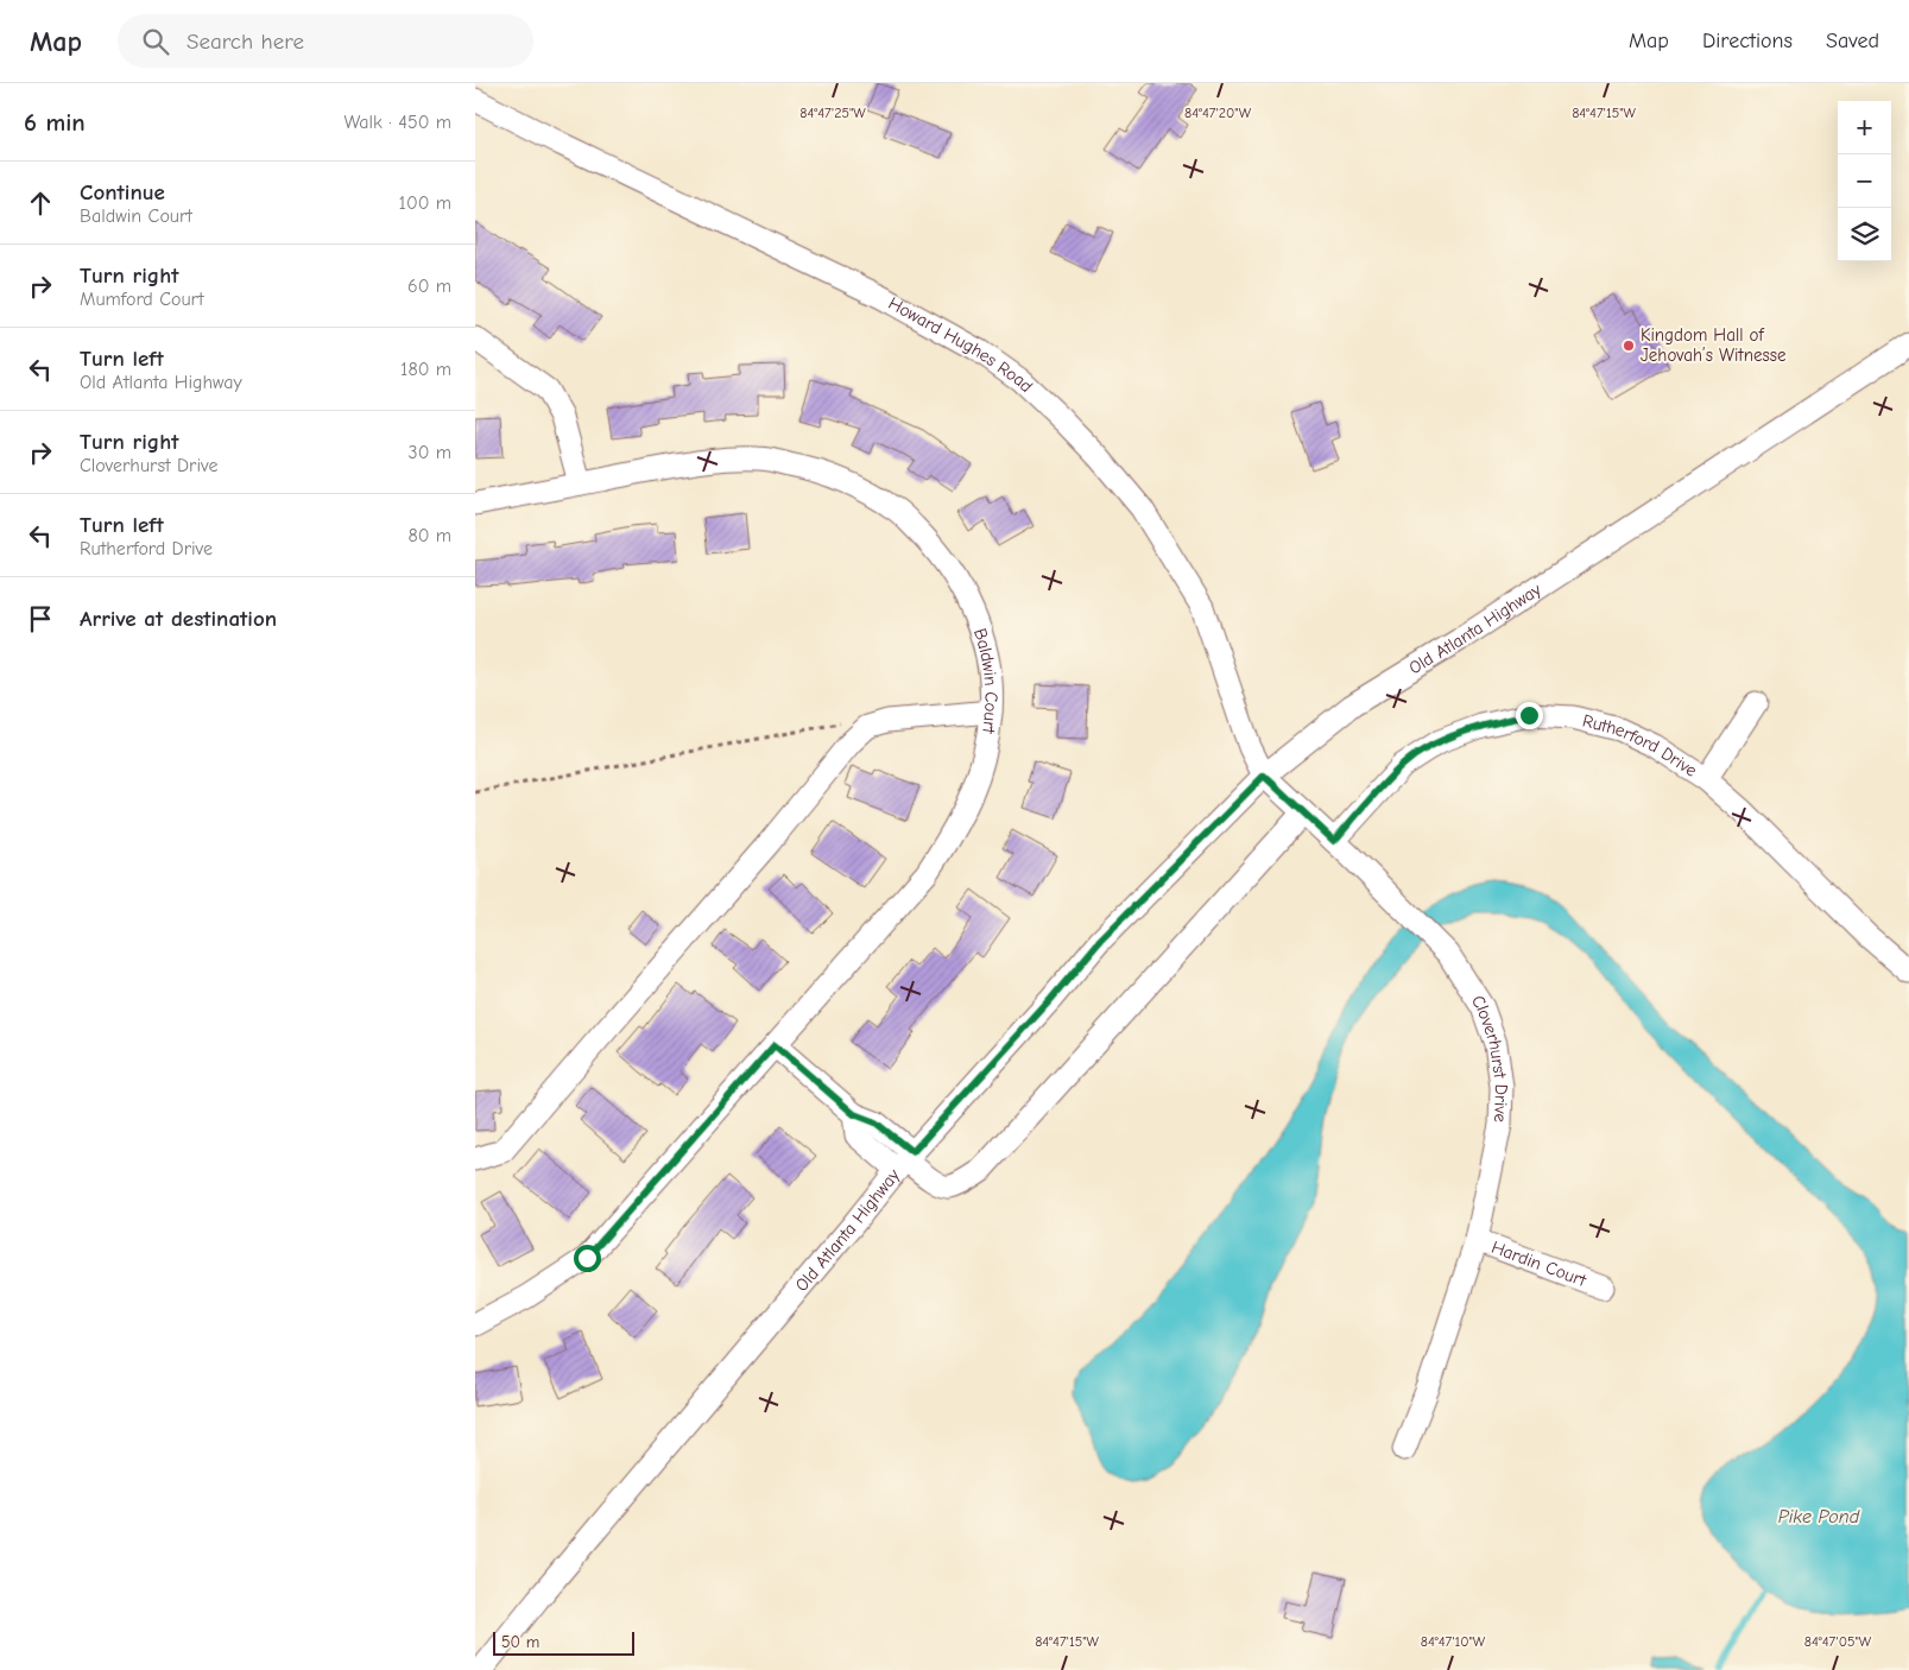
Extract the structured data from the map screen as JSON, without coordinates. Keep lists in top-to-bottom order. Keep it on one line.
{"streets":{"street":["Howard Hughes Road","Old Atlanta Highway","Baldwin Court","Rutherford Drive","Cloverhurst Drive","Hardin Court"]},"crossings":[["Howard Hughes Road","Old Atlanta Highway"],["Howard Hughes Road","Cloverhurst Drive"],["Old Atlanta Highway","Cloverhurst Drive"],["Rutherford Drive","Cloverhurst Drive"],["Cloverhurst Drive","Hardin Court"]],"water":["Pike Pond"],"places":["Kingdom Hall of Jehovah’s Witnesse"],"scale_bar":"50 m","page":{"header":"Map","search":"Search here","nav":["Map","Directions","Saved"],"heading":["6 min","Walk · 450 m"],"map_buttons":["+","−"],"list":[["Continue","Baldwin Court","100 m"],["Turn right","Mumford Court","60 m"],["Turn left","Old Atlanta Highway","180 m"],["Turn right","Cloverhurst Drive","30 m"],["Turn left","Rutherford Drive","80 m"],"Arrive at destination"],"scale":"50 m"},"coordinates":["84°47'25\"W","84°47'20\"W","84°47'15\"W","84°47'10\"W","84°47'05\"W"]}
